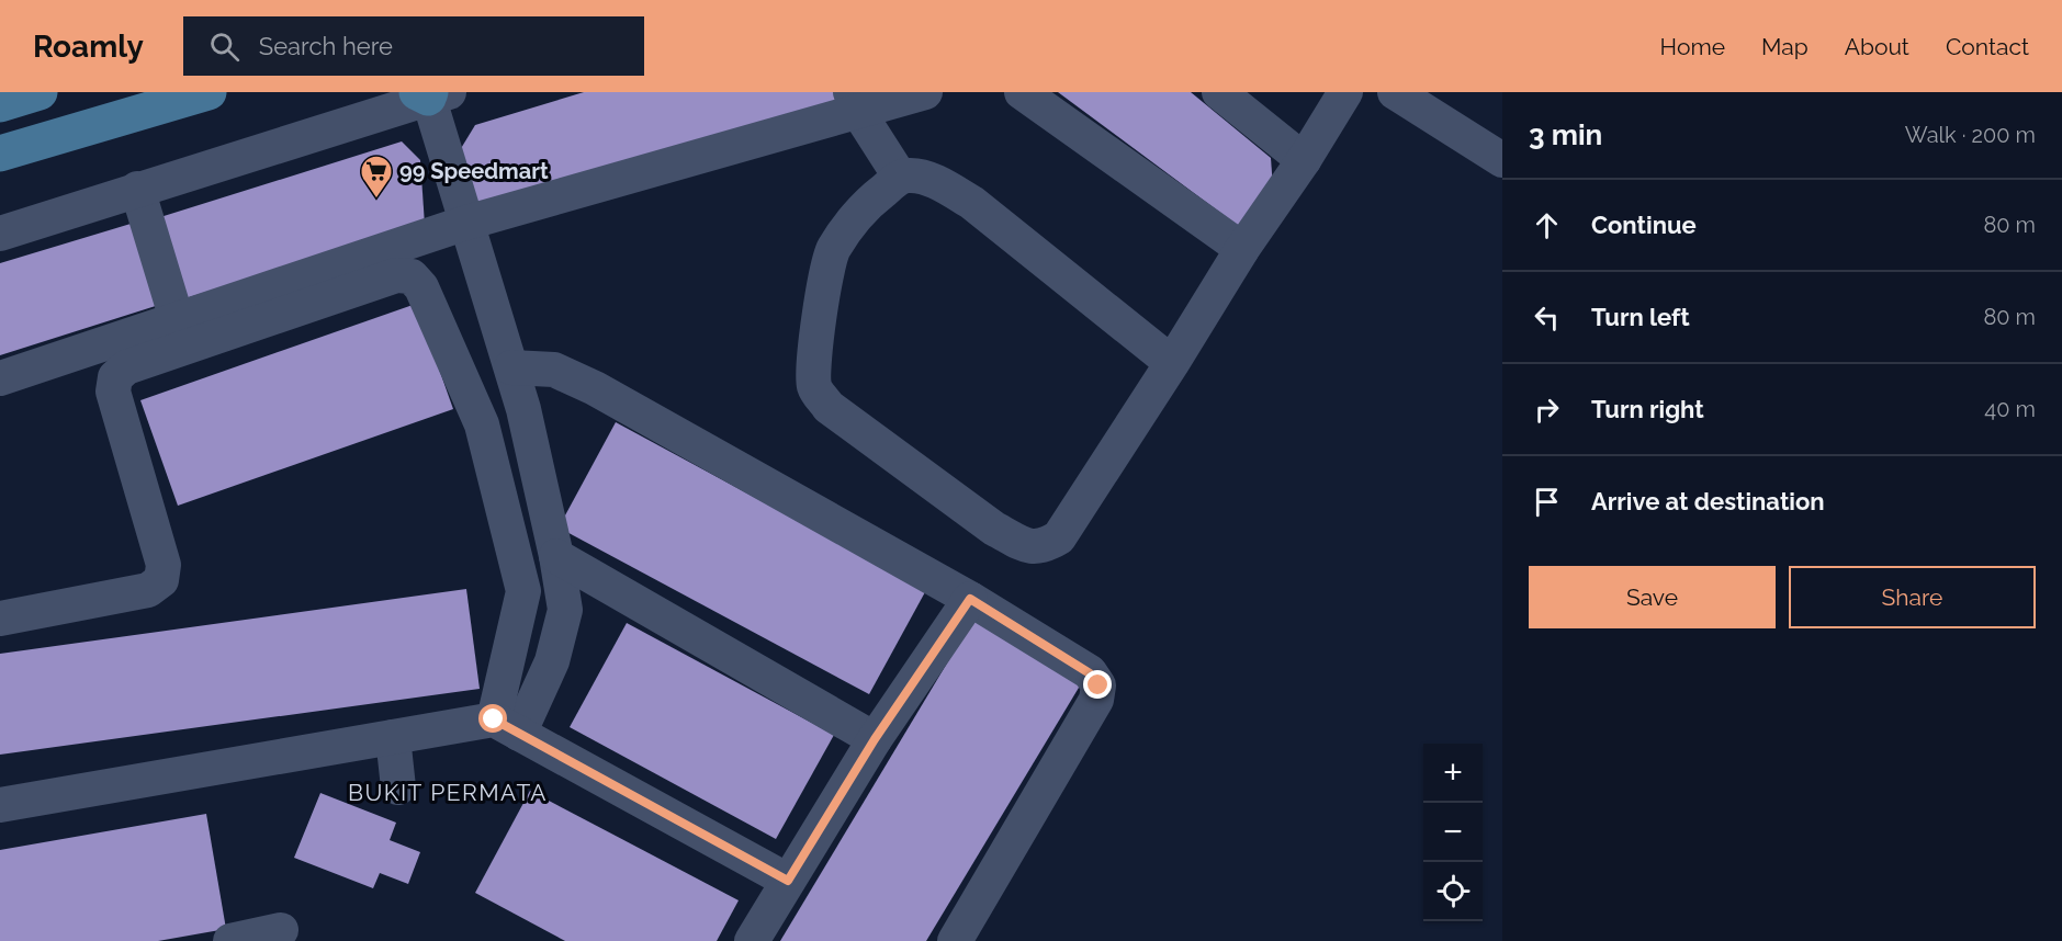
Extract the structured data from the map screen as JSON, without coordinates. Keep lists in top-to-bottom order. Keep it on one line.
{"districts":["BUKIT PERMATA"],"places":{"supermarket":["99 Speedmart"]},"page":{"header":"Roamly","search":"Search here","nav":["Home","Map","About","Contact"],"heading":["3 min","Walk · 200 m"],"list":[["Continue","80 m"],["Turn left","80 m"],["Turn right","40 m"],"Arrive at destination"],"buttons":["Save","Share"],"map_buttons":["+","−"]}}
